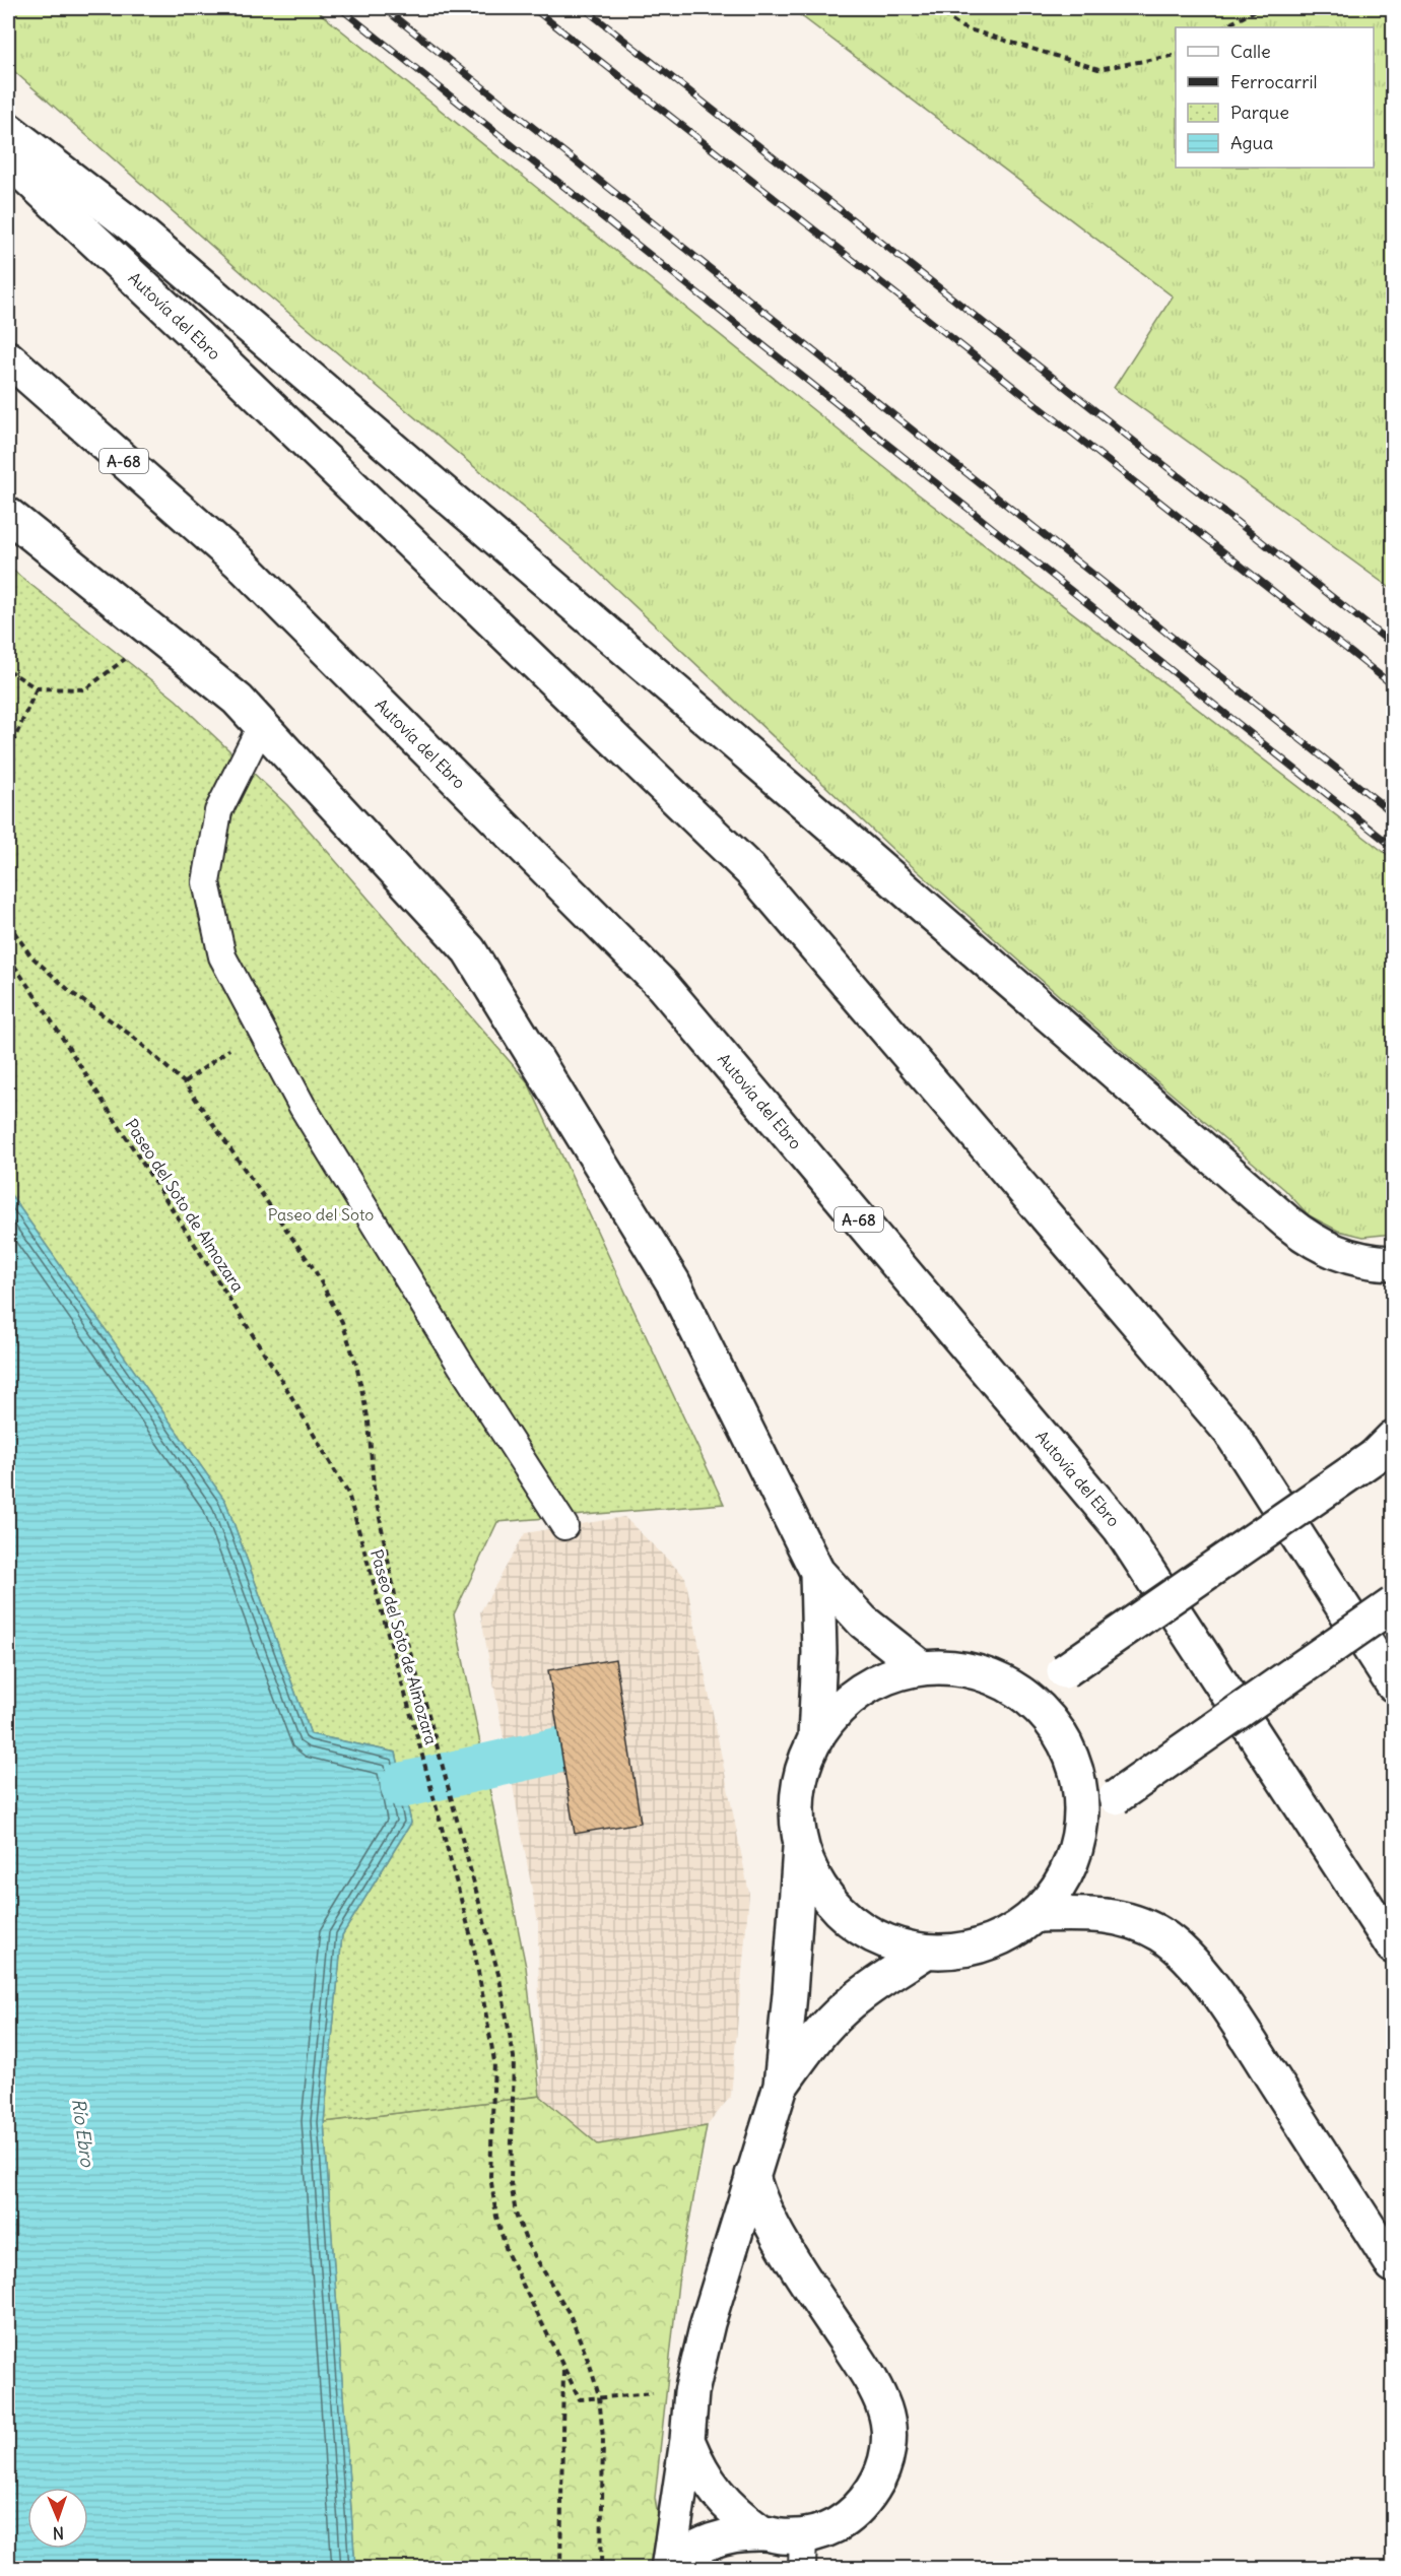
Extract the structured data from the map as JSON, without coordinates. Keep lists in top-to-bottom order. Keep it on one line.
{"streets":{"main road":["Autovía del Ebro","A-68"],"path":["Paseo del Soto de Almozara"]},"water":["Río Ebro"],"parks":["Paseo del Soto"],"legend":["Calle","Ferrocarril","Parque","Agua"],"north":"bottom"}
